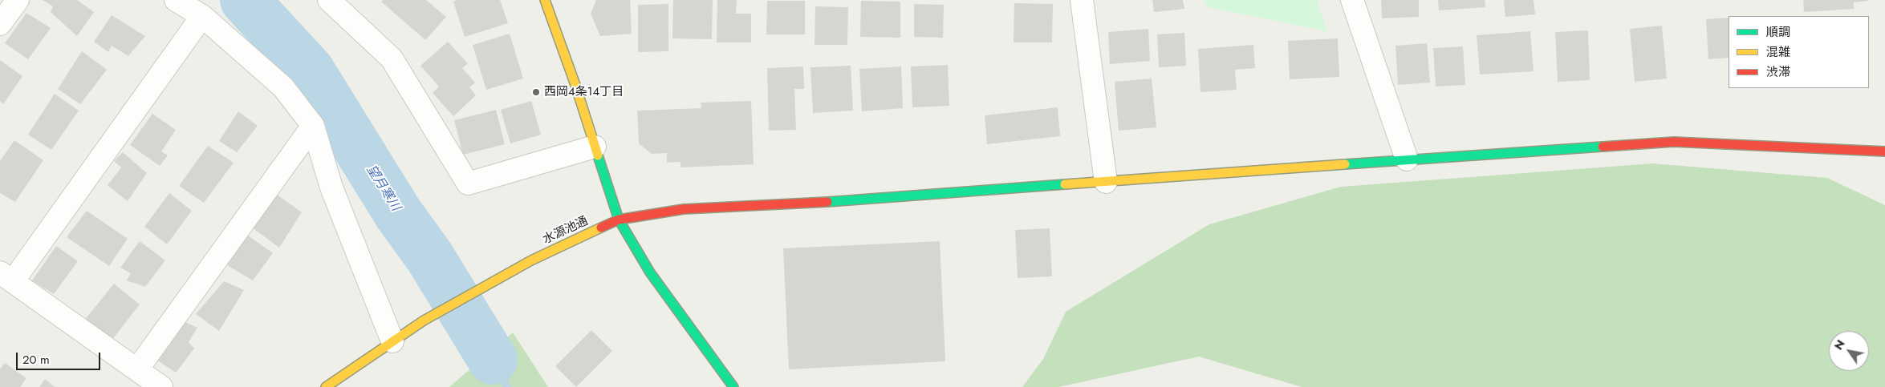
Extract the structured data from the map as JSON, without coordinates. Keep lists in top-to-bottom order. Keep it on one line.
{"streets":{"street":["水源池通"]},"water":["望月寒川"],"places":["西岡4条14丁目"],"legend":["順調","混雑","渋滞"],"scale_bar":"20 m","north":"top left"}
